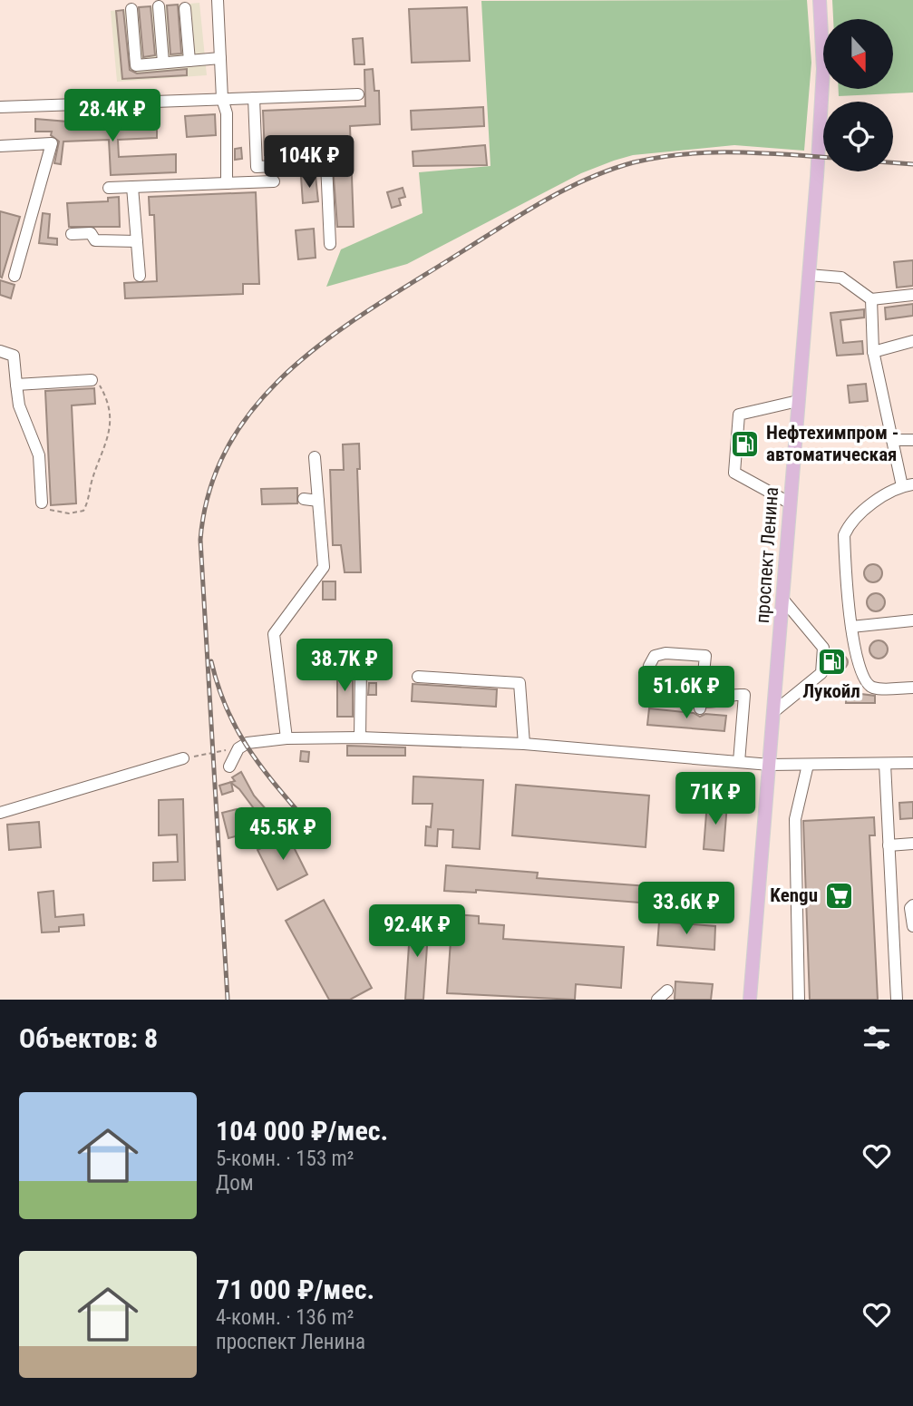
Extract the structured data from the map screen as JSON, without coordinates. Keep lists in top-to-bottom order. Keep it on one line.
{"streets":{"main road":["проспект Ленина"]},"places":{"fuel station":["Нефтехимпром - автоматическая","Лукойл"],"supermarket":["Kengu"]},"north":"bottom","page":{"price":["28.4K ₽","104K ₽","38.7K ₽","51.6K ₽","71K ₽","45.5K ₽","33.6K ₽","92.4K ₽"],"heading":"Объектов: 8","list":[{"name":"104 000 ₽/мес.","note":"5-комн. · 153 m² · Дом"},{"name":"71 000 ₽/мес.","note":"4-комн. · 136 m² · проспект Ленина"}]}}
